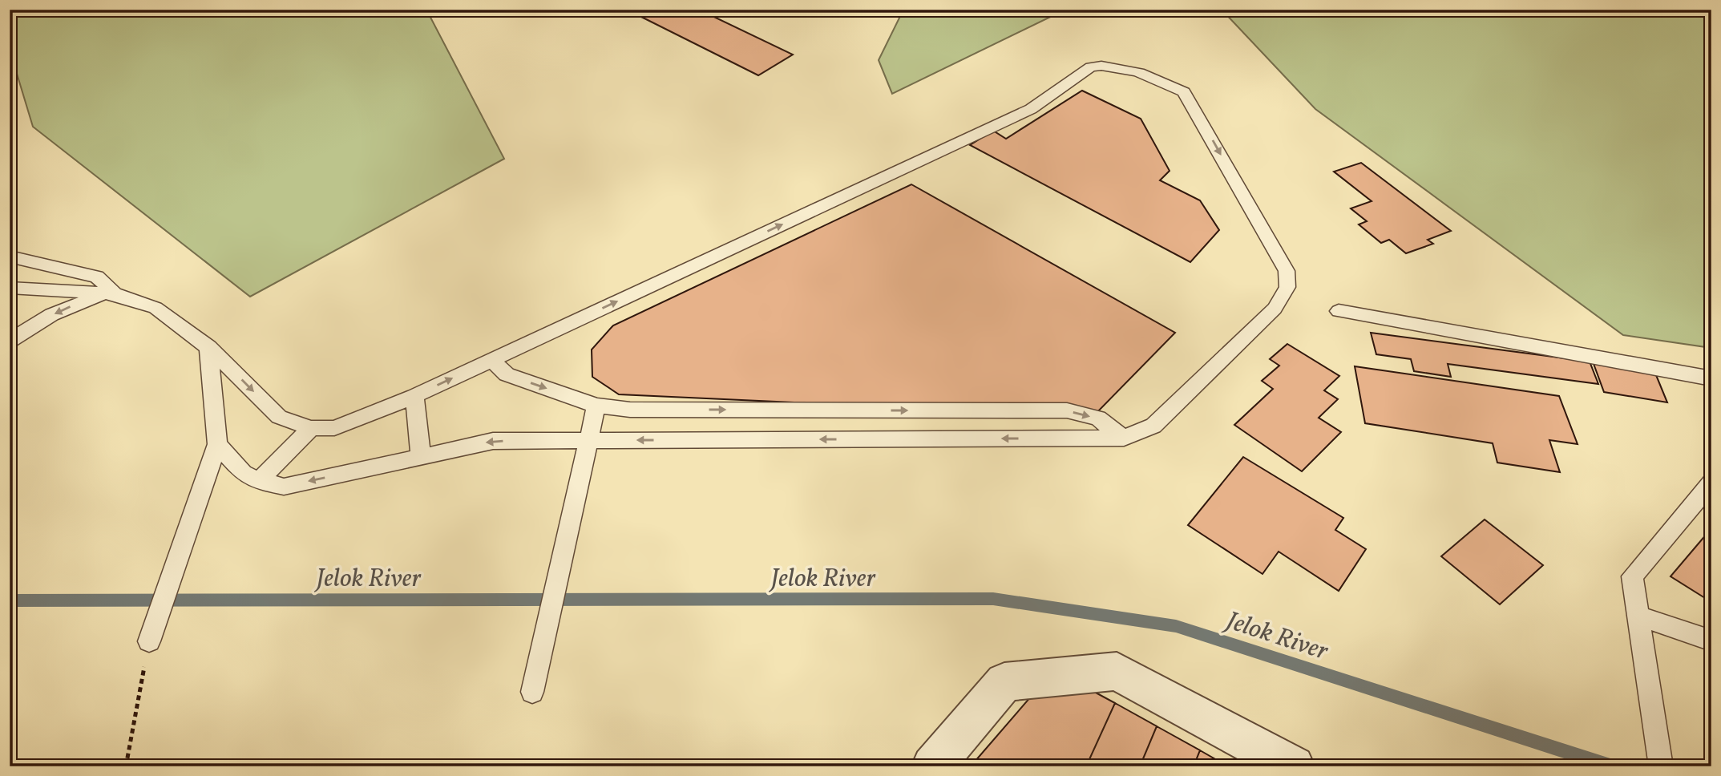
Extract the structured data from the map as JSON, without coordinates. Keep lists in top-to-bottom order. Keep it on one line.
{"water":["Jelok River"]}
